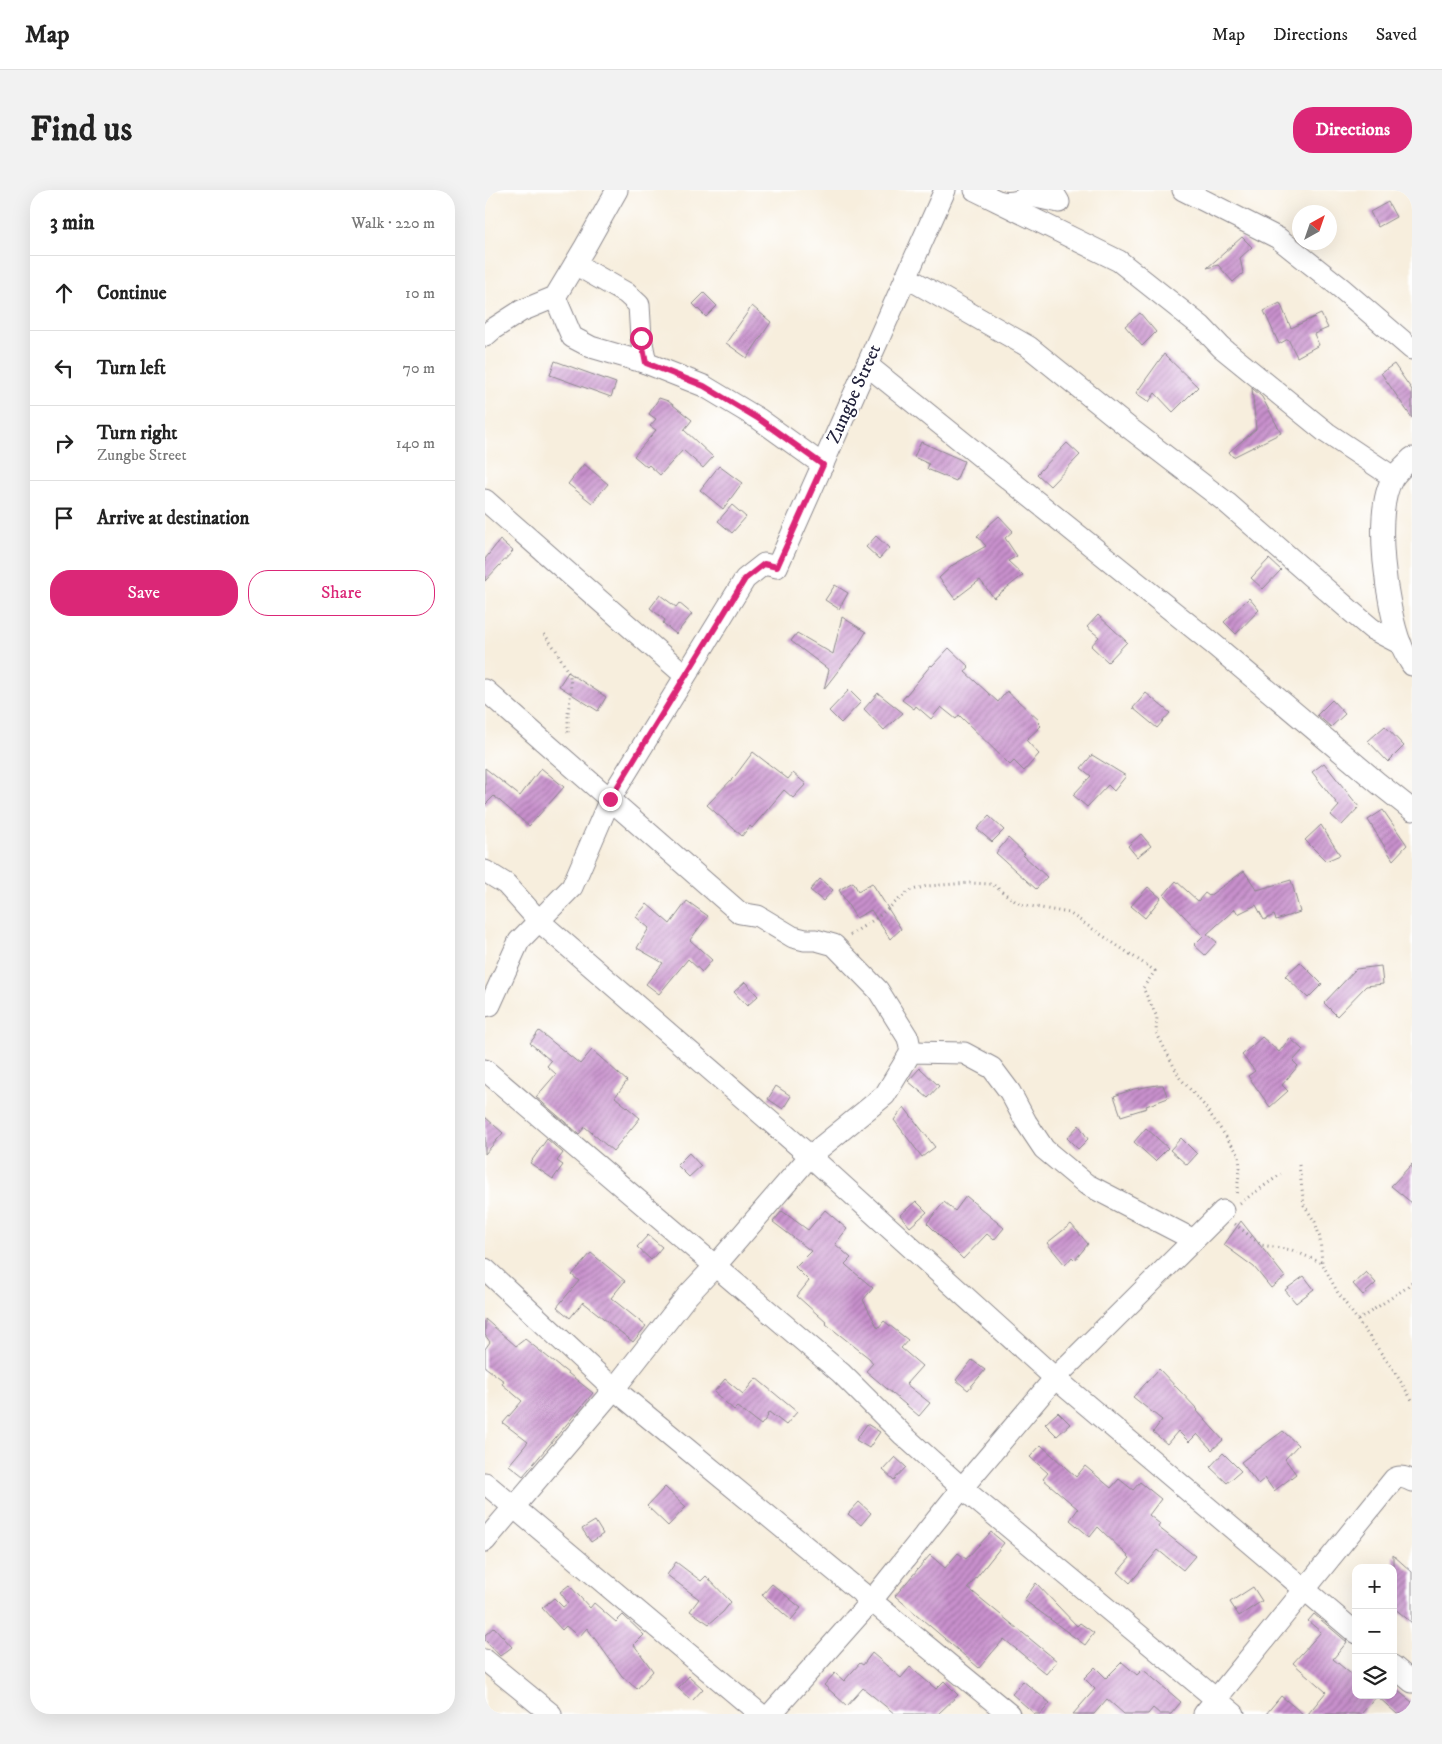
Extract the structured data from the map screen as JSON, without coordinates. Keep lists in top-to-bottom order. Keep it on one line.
{"streets":{"street":["Zungbe Street"]},"north":"top right","page":{"header":"Map","nav":["Map","Directions","Saved"],"buttons":["Directions",["Save","Share"]],"title":"Find us","heading":["3 min","Walk · 220 m"],"list":[["Continue","10 m"],["Turn left","70 m"],["Turn right","Zungbe Street","140 m"],"Arrive at destination"],"map_buttons":["+","−"]}}
